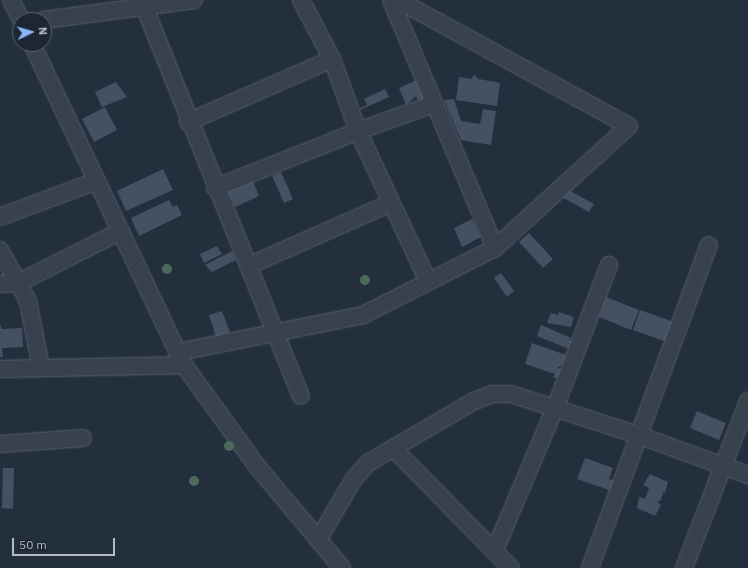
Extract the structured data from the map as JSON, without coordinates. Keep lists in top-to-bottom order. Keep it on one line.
{"scale_bar":"50 m","north":"right"}
